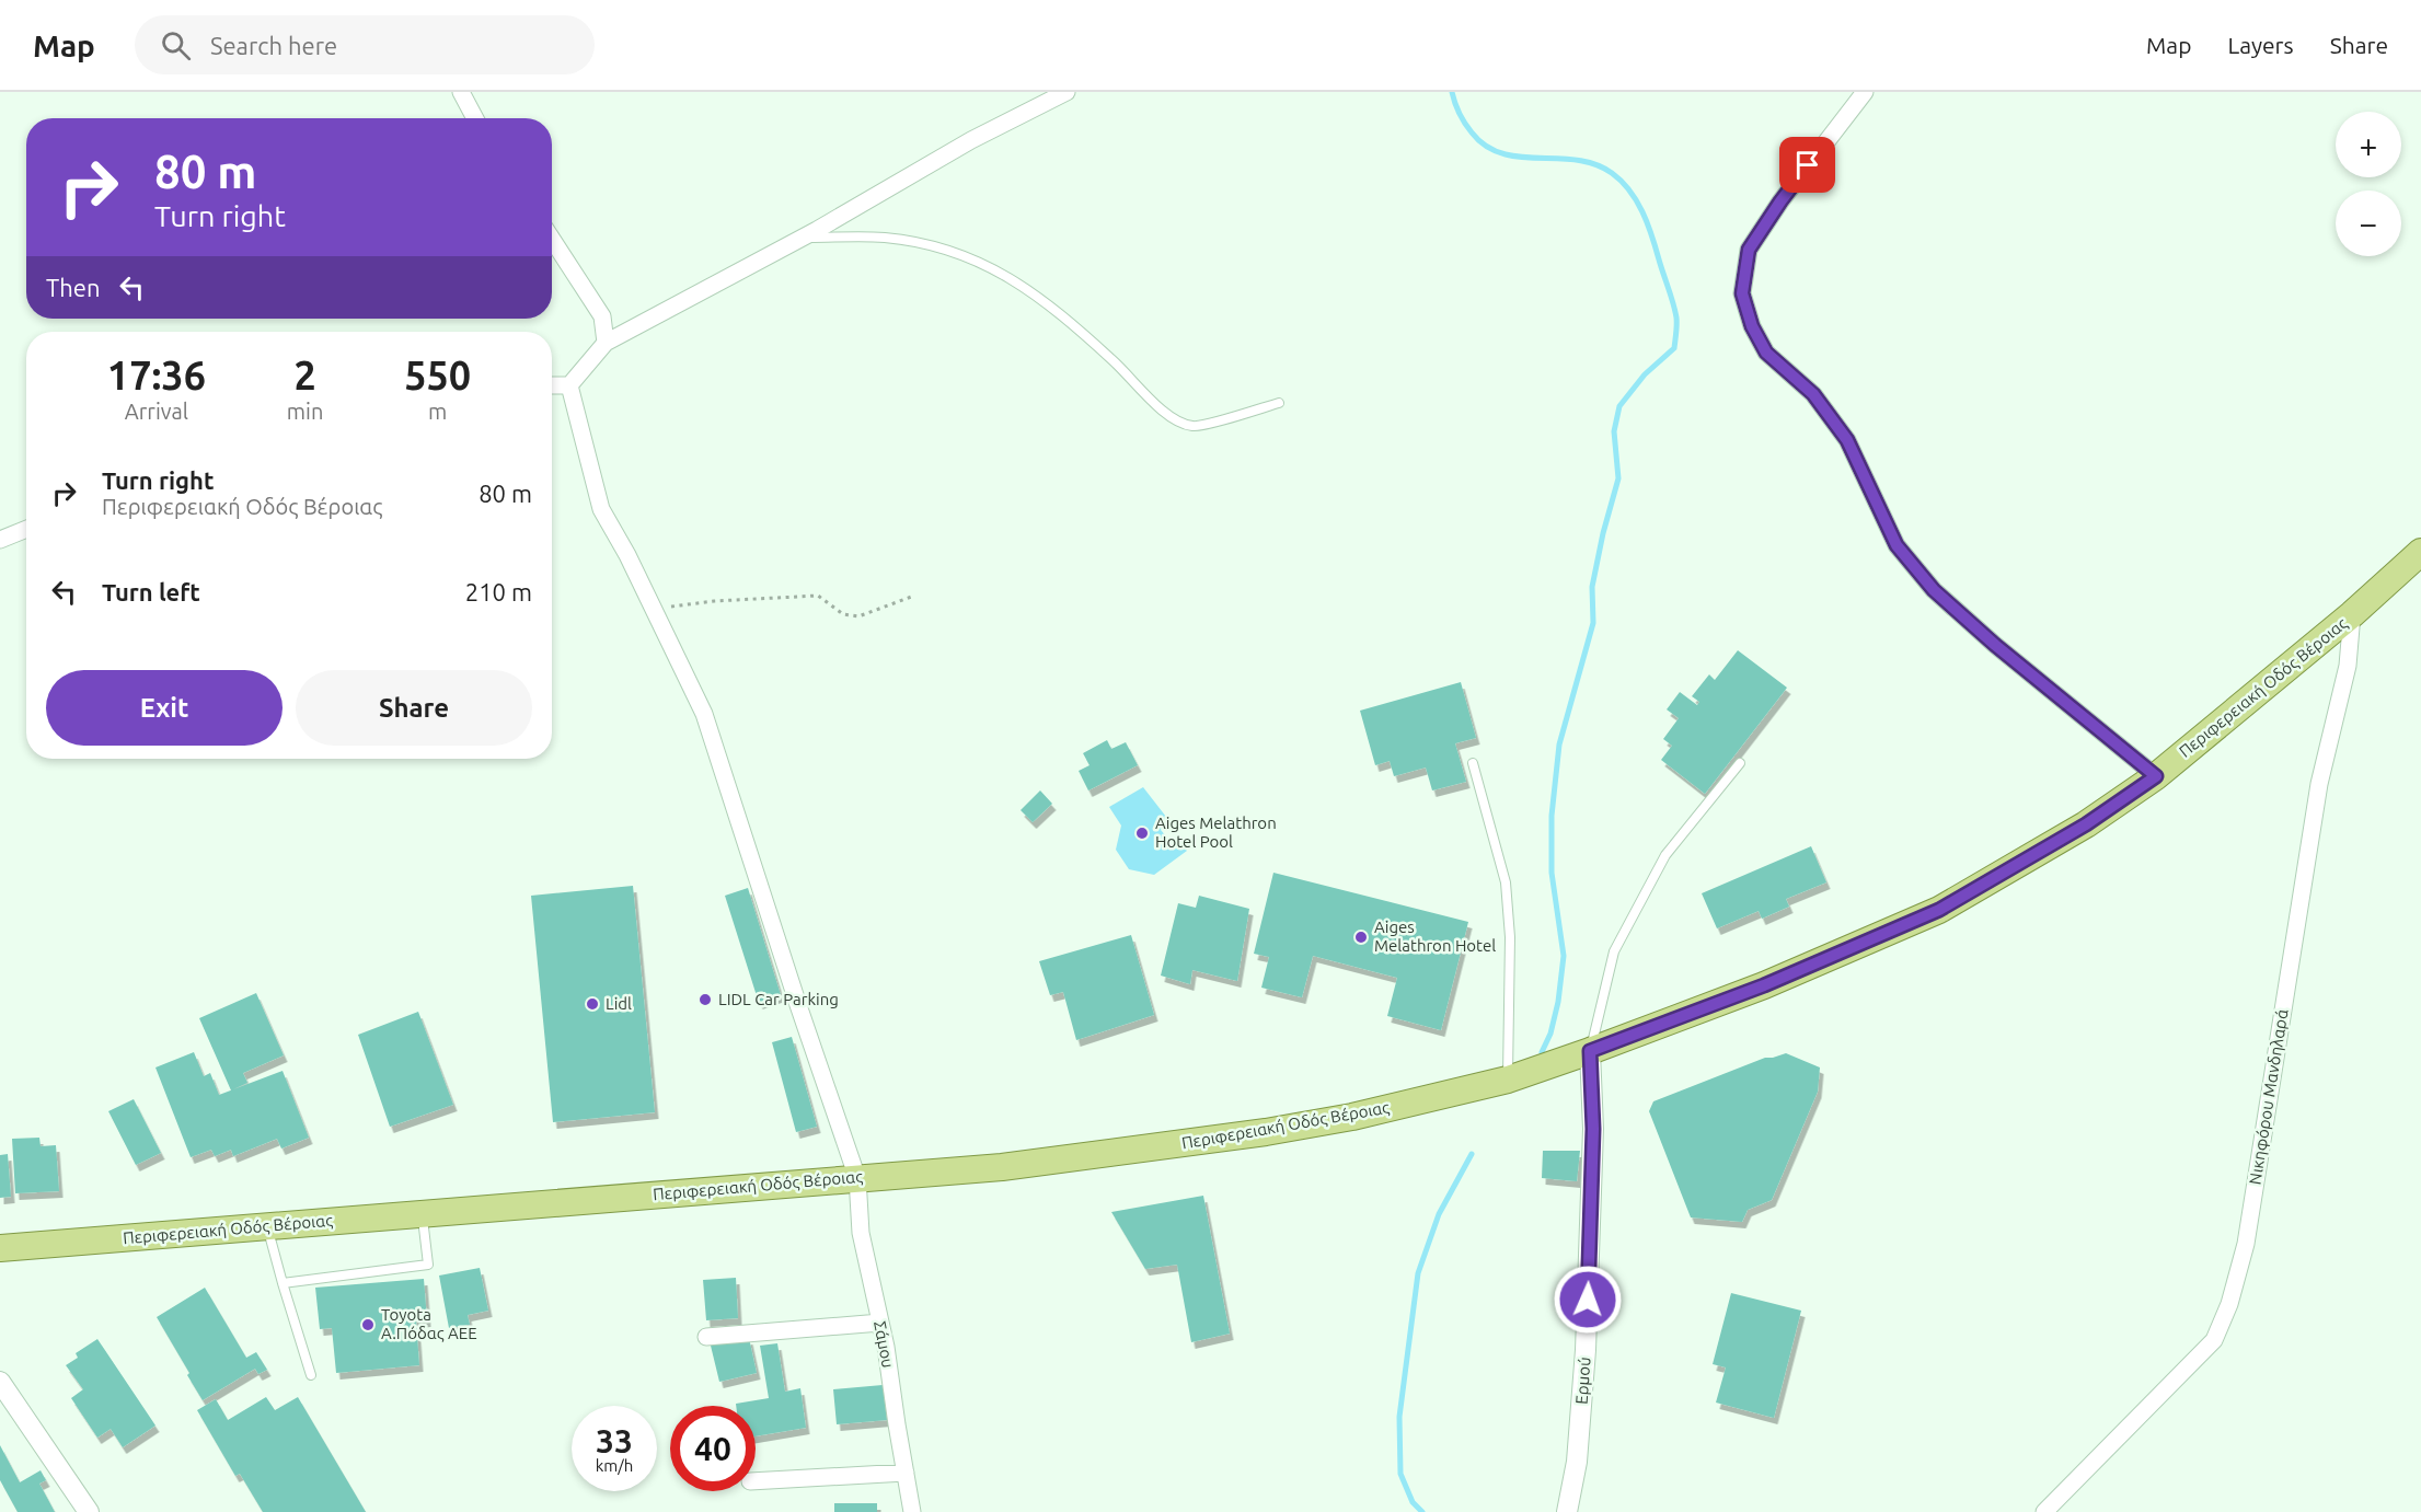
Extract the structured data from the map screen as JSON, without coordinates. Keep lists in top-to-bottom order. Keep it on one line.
{"streets":{"main road":["Περιφερειακή Οδός Βέροιας"],"street":["Νικηφόρου Μανδηλαρά","Σάμου","Ερμού"]},"crossings":[["Περιφερειακή Οδός Βέροιας","Νικηφόρου Μανδηλαρά"],["Περιφερειακή Οδός Βέροιας","Σάμου"],["Περιφερειακή Οδός Βέροιας","Ερμού"]],"places":["Aiges Melathron Hotel Pool","Aiges Melathron Hotel","LIDL Car Parking","Lidl","Toyota Α.Πόδας ΑΕΕ"],"page":{"header":"Map","search":"Search here","nav":["Map","Layers","Share"],"map_buttons":["+","−"],"turn":["80 m","Turn right"],"then":"Then","eta":["17:36","Arrival","2","min","550","m"],"list":[{"name":"Turn right","note":"Περιφερειακή Οδός Βέροιας","value":"80 m"},{"name":"Turn left","value":"210 m"}],"buttons":["Exit","Share"],"speed":"33 km/h","limit":"40"}}
